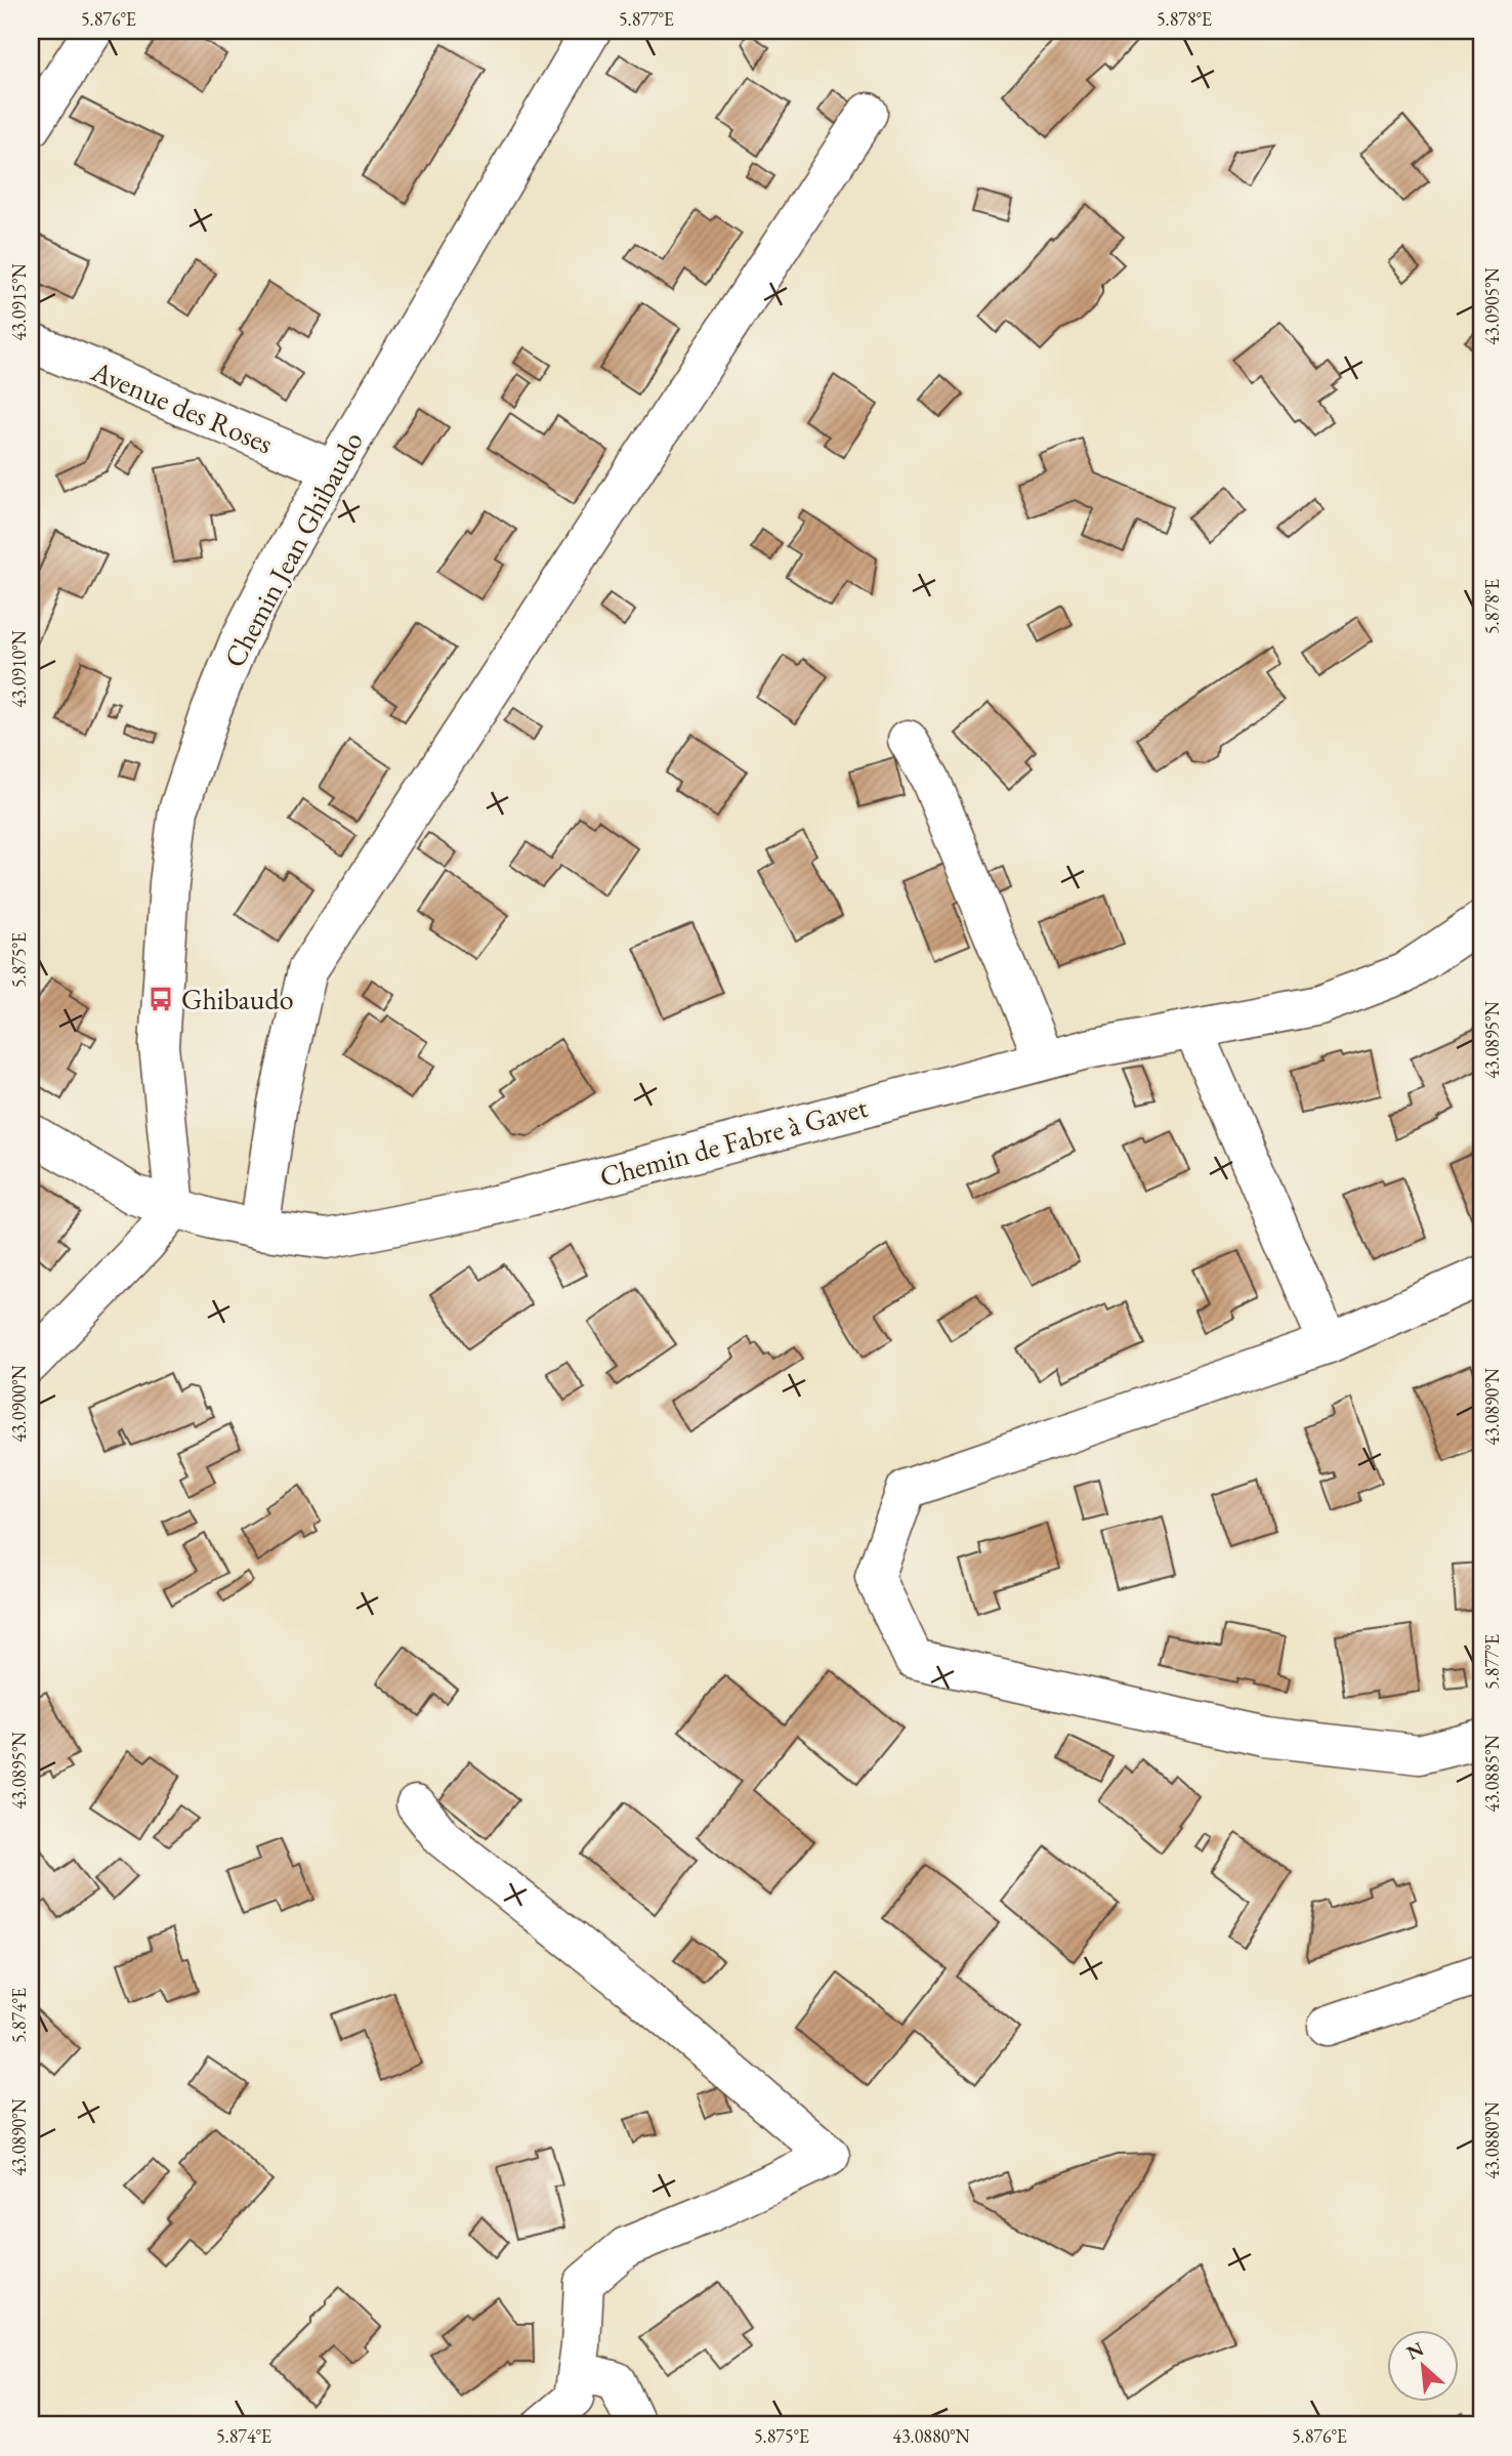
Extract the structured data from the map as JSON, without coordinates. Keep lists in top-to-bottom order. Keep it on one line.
{"streets":{"street":["Avenue des Roses","Chemin Jean Ghibaudo","Chemin de Fabre à Gavet"]},"crossings":[["Avenue des Roses","Chemin Jean Ghibaudo"],["Chemin Jean Ghibaudo","Chemin de Fabre à Gavet"]],"places":{"bus stop":["Ghibaudo"]},"north":"top left","coordinates":["5.876°E","5.877°E","5.878°E","43.0915°N","43.0905°N","43.0910°N","5.875°E","43.0895°N","43.0900°N","43.0890°N","43.0885°N","5.874°E","43.0880°N"]}
